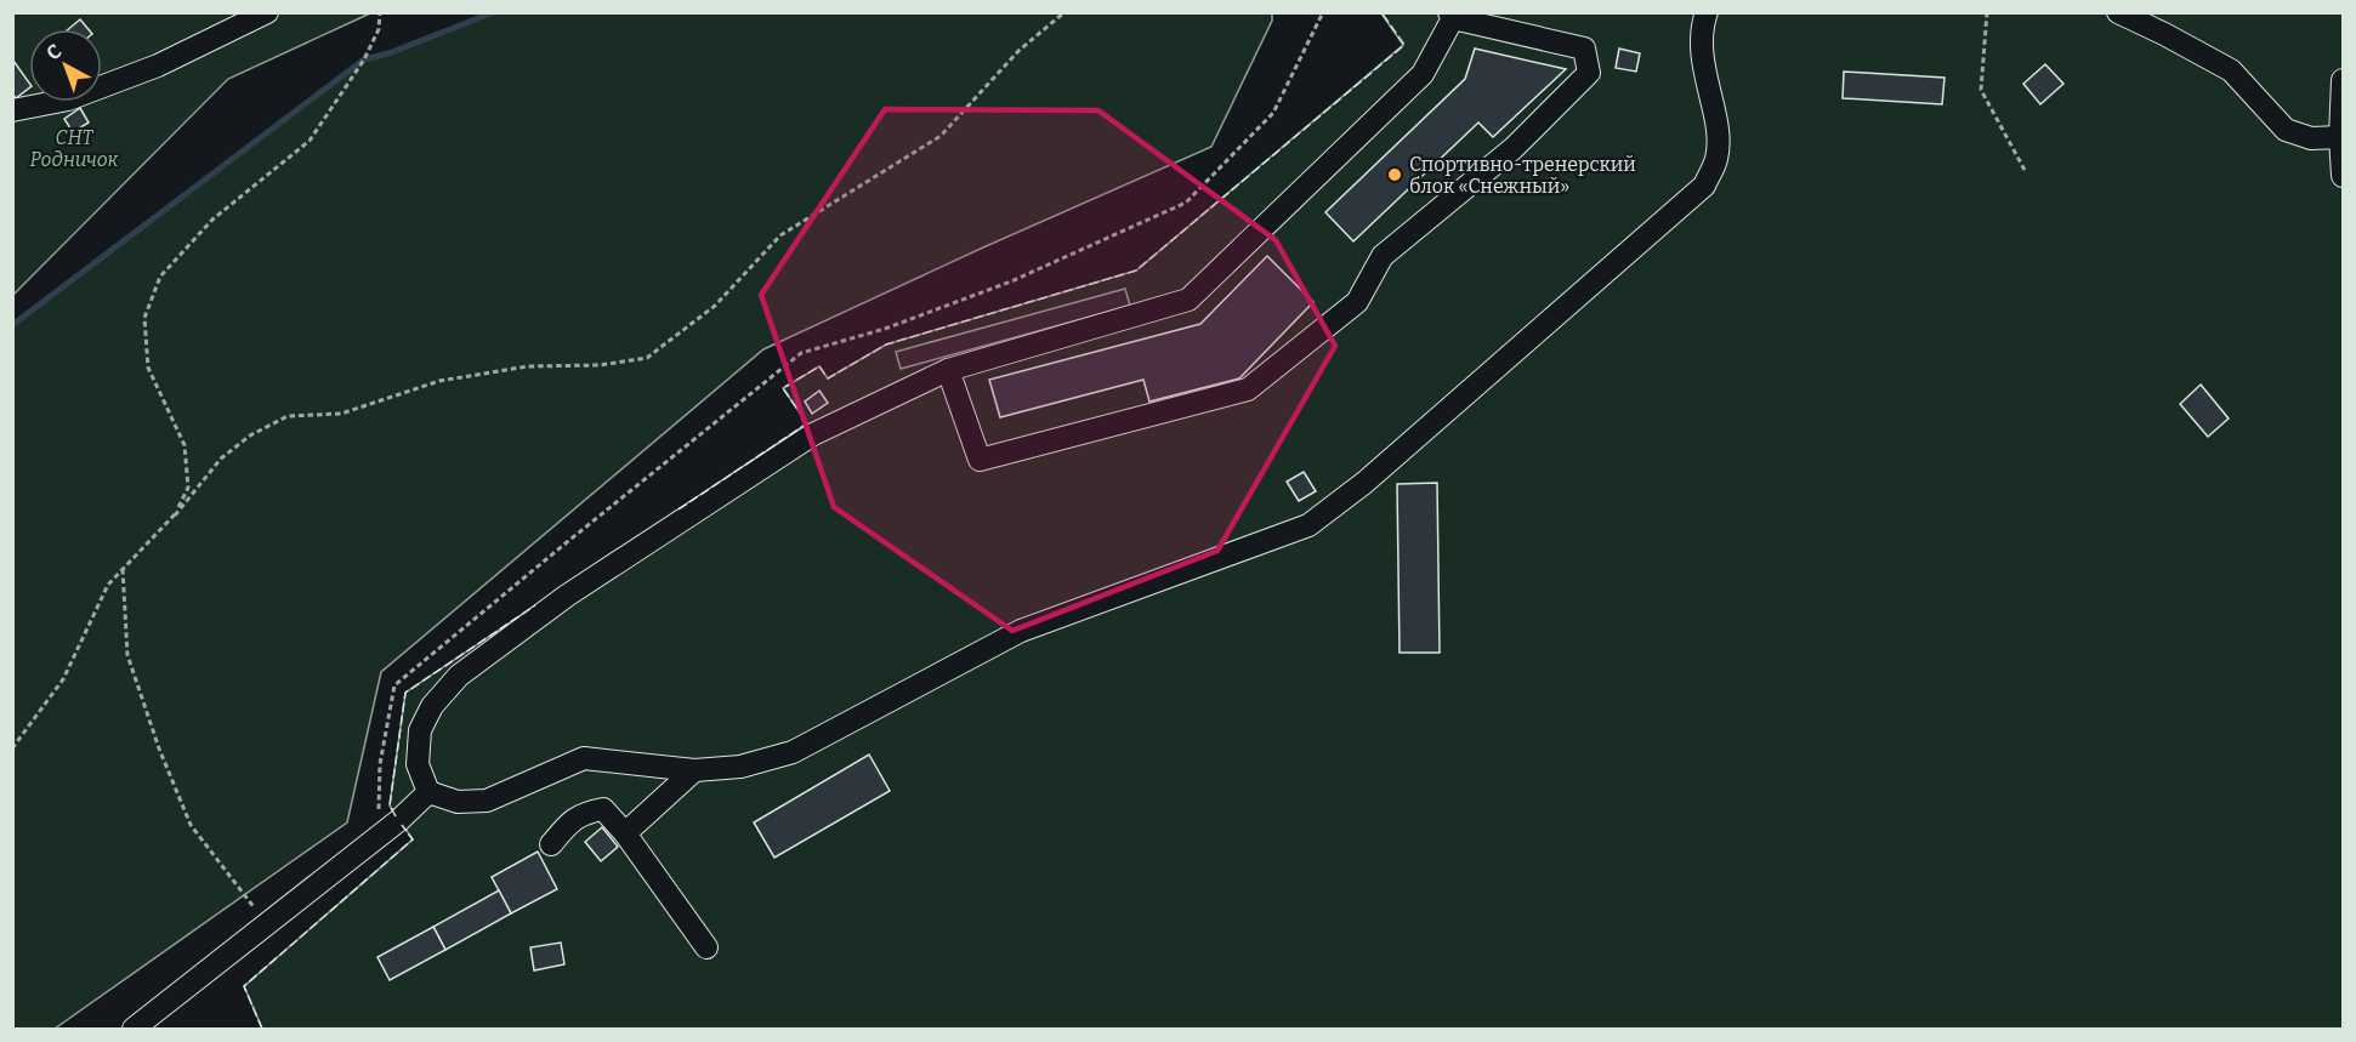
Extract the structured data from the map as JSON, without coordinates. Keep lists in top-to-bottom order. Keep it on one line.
{"parks":["СНТ Родничок"],"places":["Спортивно-тренерский блок «Снежный»"],"north":"top left"}
